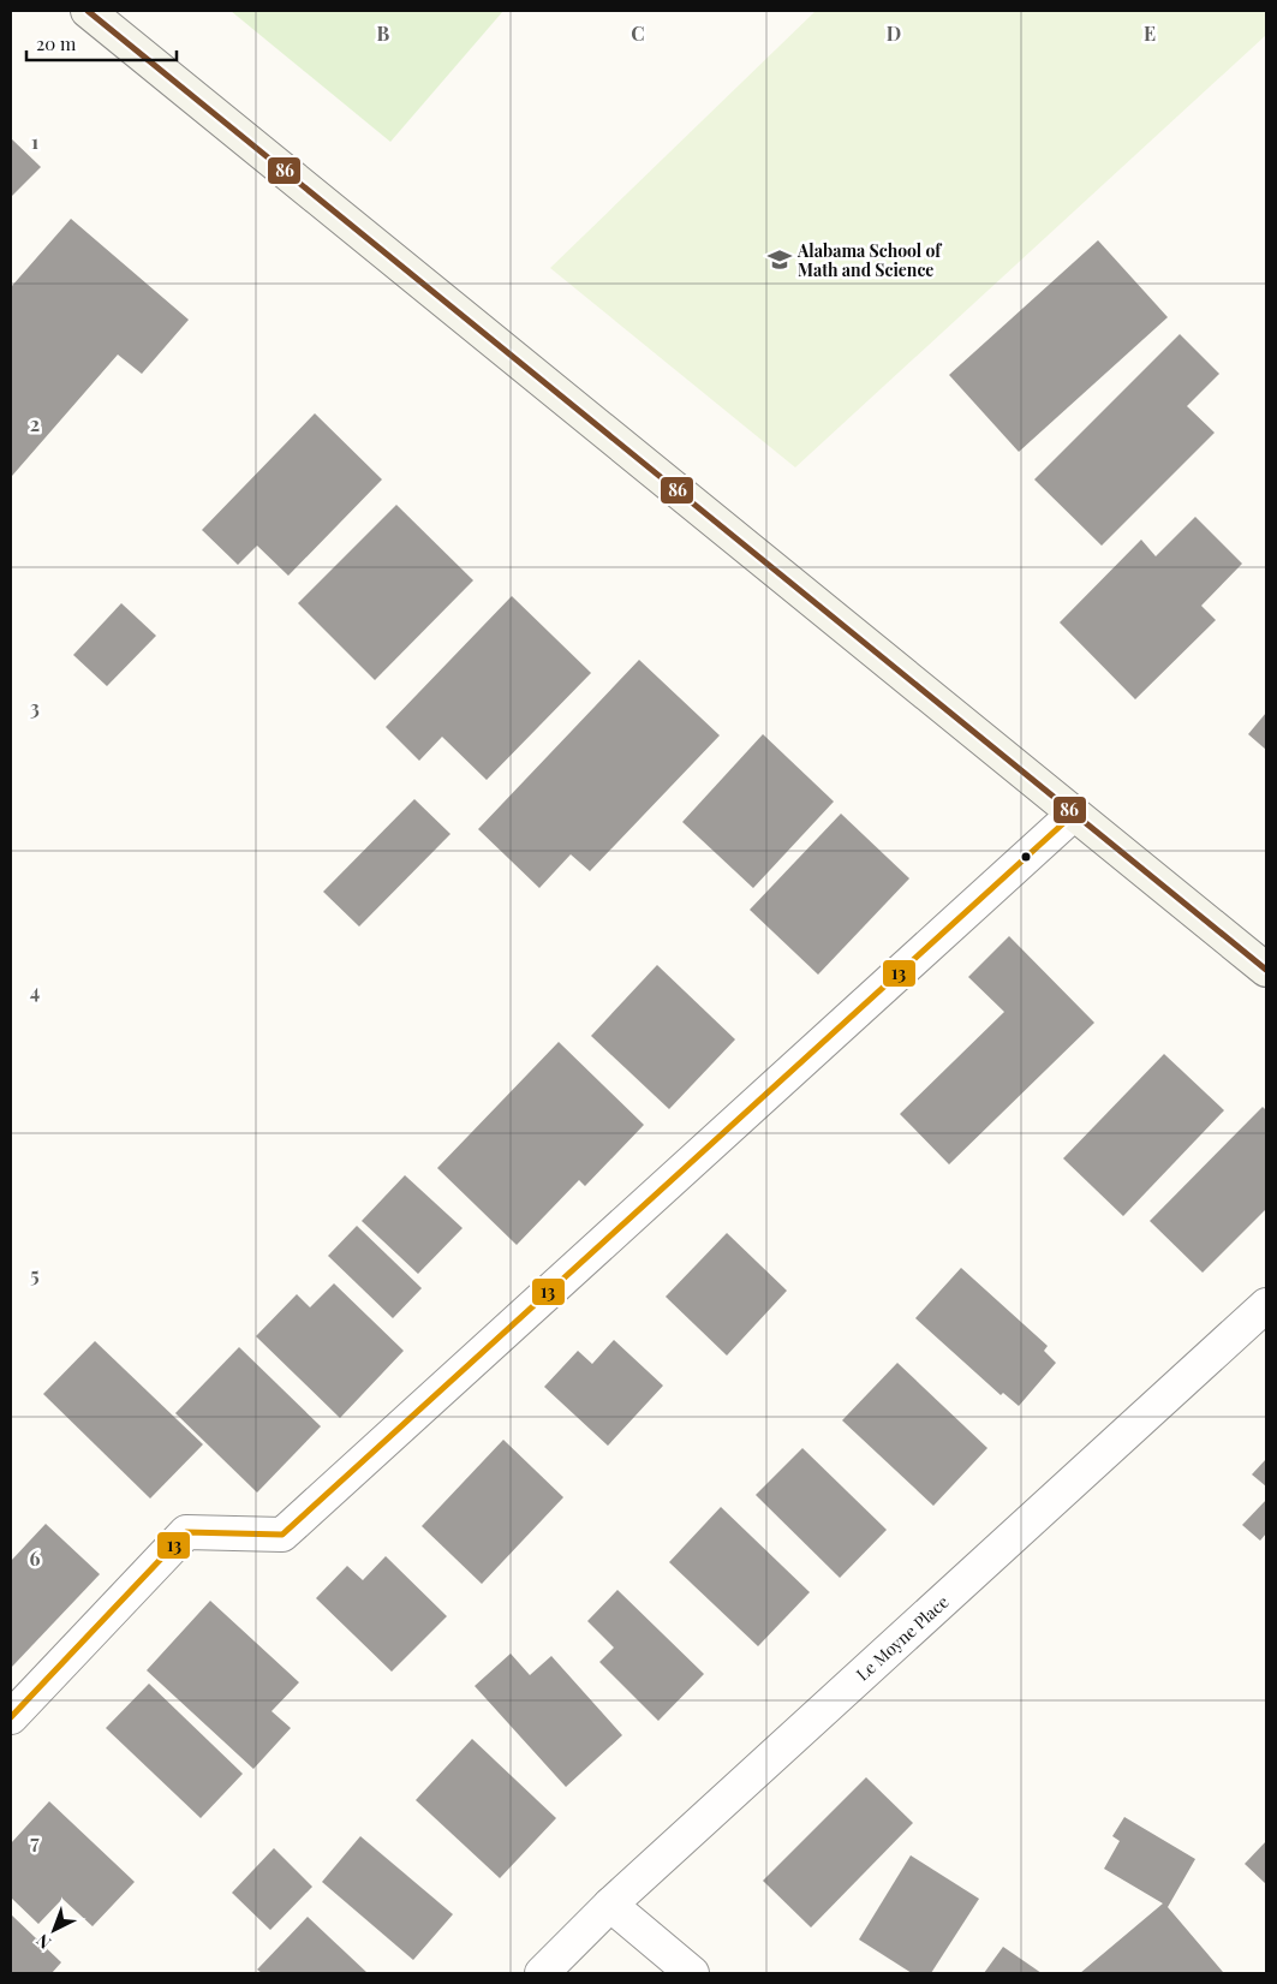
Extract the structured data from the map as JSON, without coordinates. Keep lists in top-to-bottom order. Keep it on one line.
{"streets":{"street":["Le Moyne Place"]},"places":{"school or university":["Alabama School of Math and Science"]},"lines":["transit line 86","transit line 13"],"scale_bar":"20 m","north":"bottom left","grid":{"columns":["B","C","D","E"],"rows":["1","2","3","4","5","6","7"]}}
